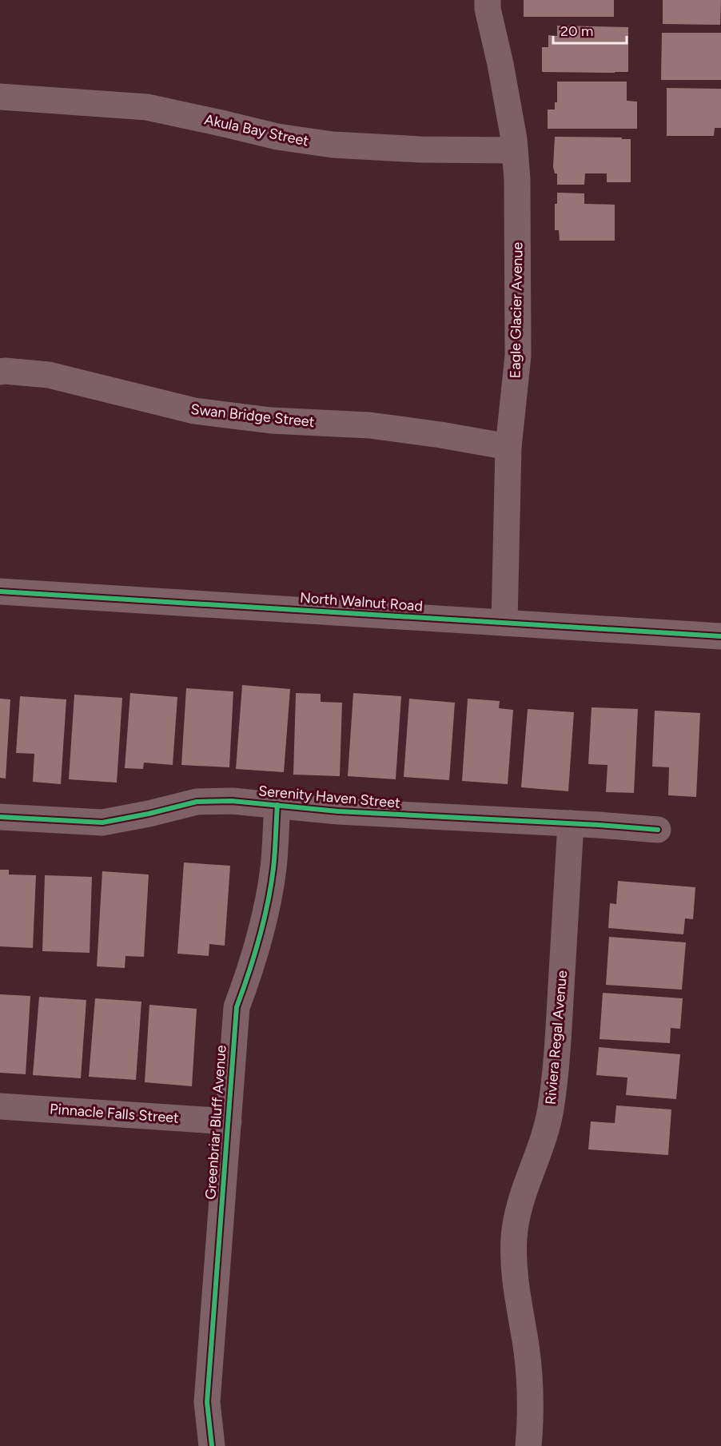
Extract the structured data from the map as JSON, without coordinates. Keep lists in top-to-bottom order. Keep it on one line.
{"streets":{"street":["Akula Bay Street","Eagle Glacier Avenue","Swan Bridge Street","North Walnut Road","Serenity Haven Street","Riviera Regal Avenue","Pinnacle Falls Street","Greenbriar Bluff Avenue"]},"crossings":[["Akula Bay Street","Eagle Glacier Avenue"],["Eagle Glacier Avenue","Swan Bridge Street"],["Eagle Glacier Avenue","North Walnut Road"],["Serenity Haven Street","Riviera Regal Avenue"],["Serenity Haven Street","Greenbriar Bluff Avenue"],["Pinnacle Falls Street","Greenbriar Bluff Avenue"]],"scale_bar":"20 m"}
